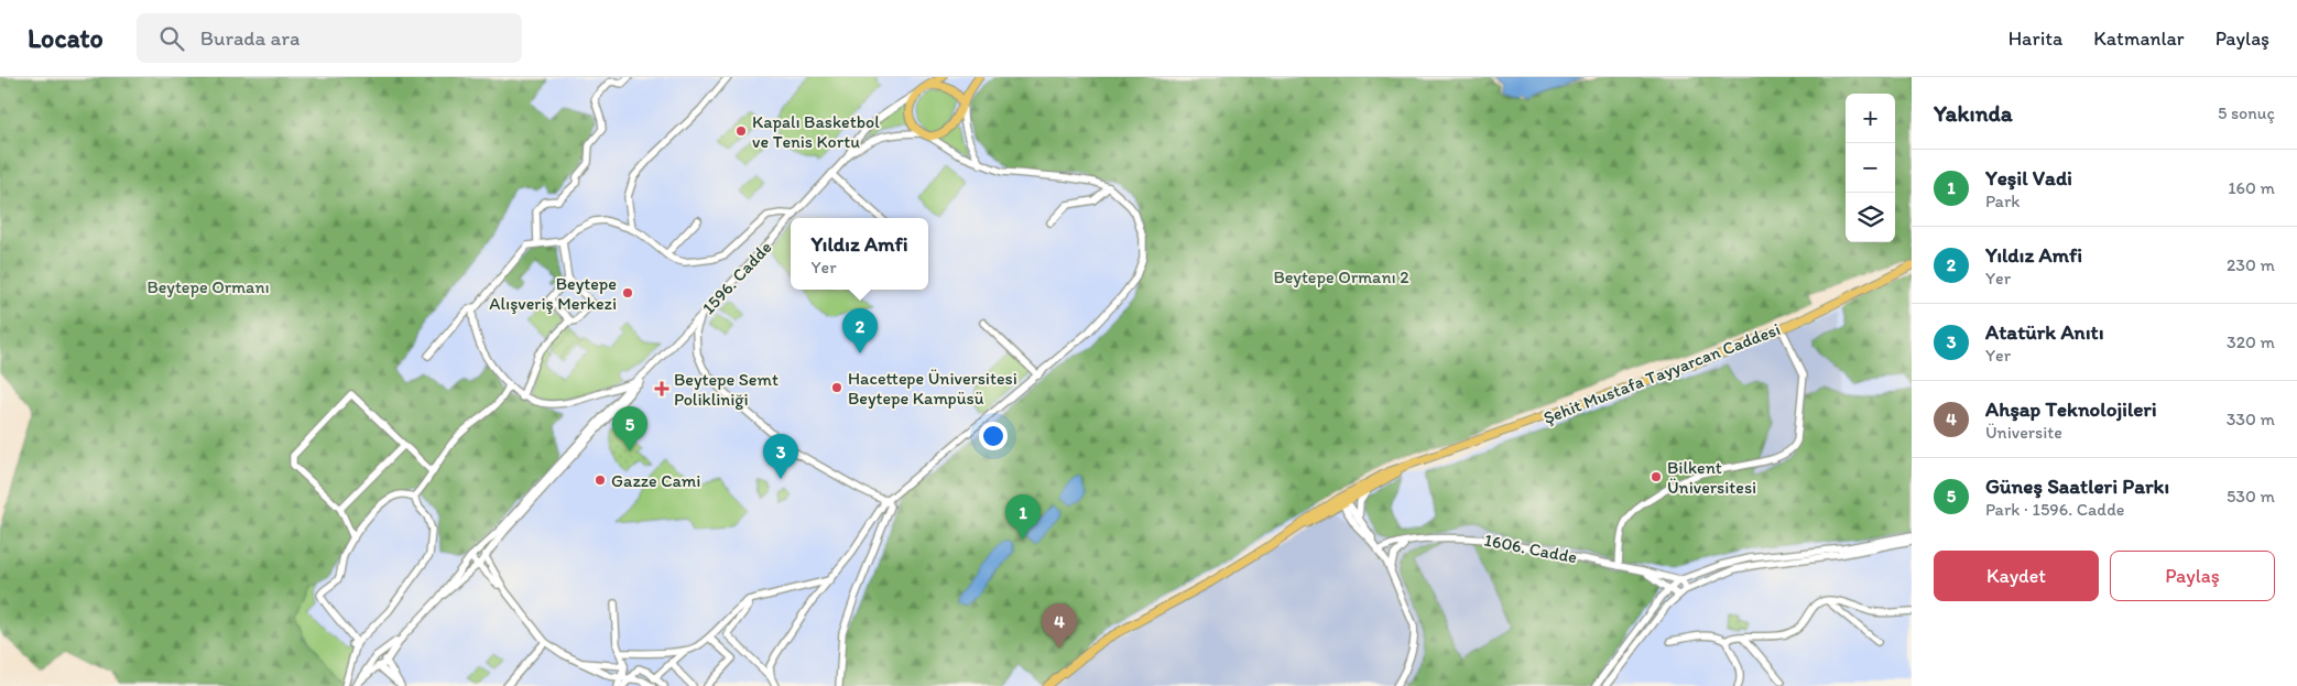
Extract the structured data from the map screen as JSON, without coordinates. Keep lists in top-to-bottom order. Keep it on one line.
{"streets":{"main road":["1596. Cadde","Şehit Mustafa Tayyarcan Caddesi"],"street":["1606. Cadde"]},"parks":["Beytepe Ormanı 2","Beytepe Ormanı"],"places":{"other":["Kapalı Basketbol ve Tenis Kortu","Beytepe Alışveriş Merkezi","Hacettepe Üniversitesi Beytepe Kampüsü","Bilkent Üniversitesi","Gazze Cami"],"health":["Beytepe Semt Polikliniği"]},"page":{"header":"Locato","search":"Burada ara","nav":["Harita","Katmanlar","Paylaş"],"heading":["Yakında","5 sonuç"],"map_buttons":["+","−"],"list":[{"mark":"1","name":"Yeşil Vadi","note":"Park","value":"160 m"},{"mark":"2","name":"Yıldız Amfi","note":"Yer","value":"230 m"},{"mark":"3","name":"Atatürk Anıtı","note":"Yer","value":"320 m"},{"mark":"4","name":"Ahşap Teknolojileri","note":"Üniversite","value":"330 m"},{"mark":"5","name":"Güneş Saatleri Parkı","note":"Park · 1596. Cadde","value":"530 m"}],"popup":["Yıldız Amfi","Yer"],"pins":["2","5","3","1","4"],"buttons":["Kaydet","Paylaş"]}}
